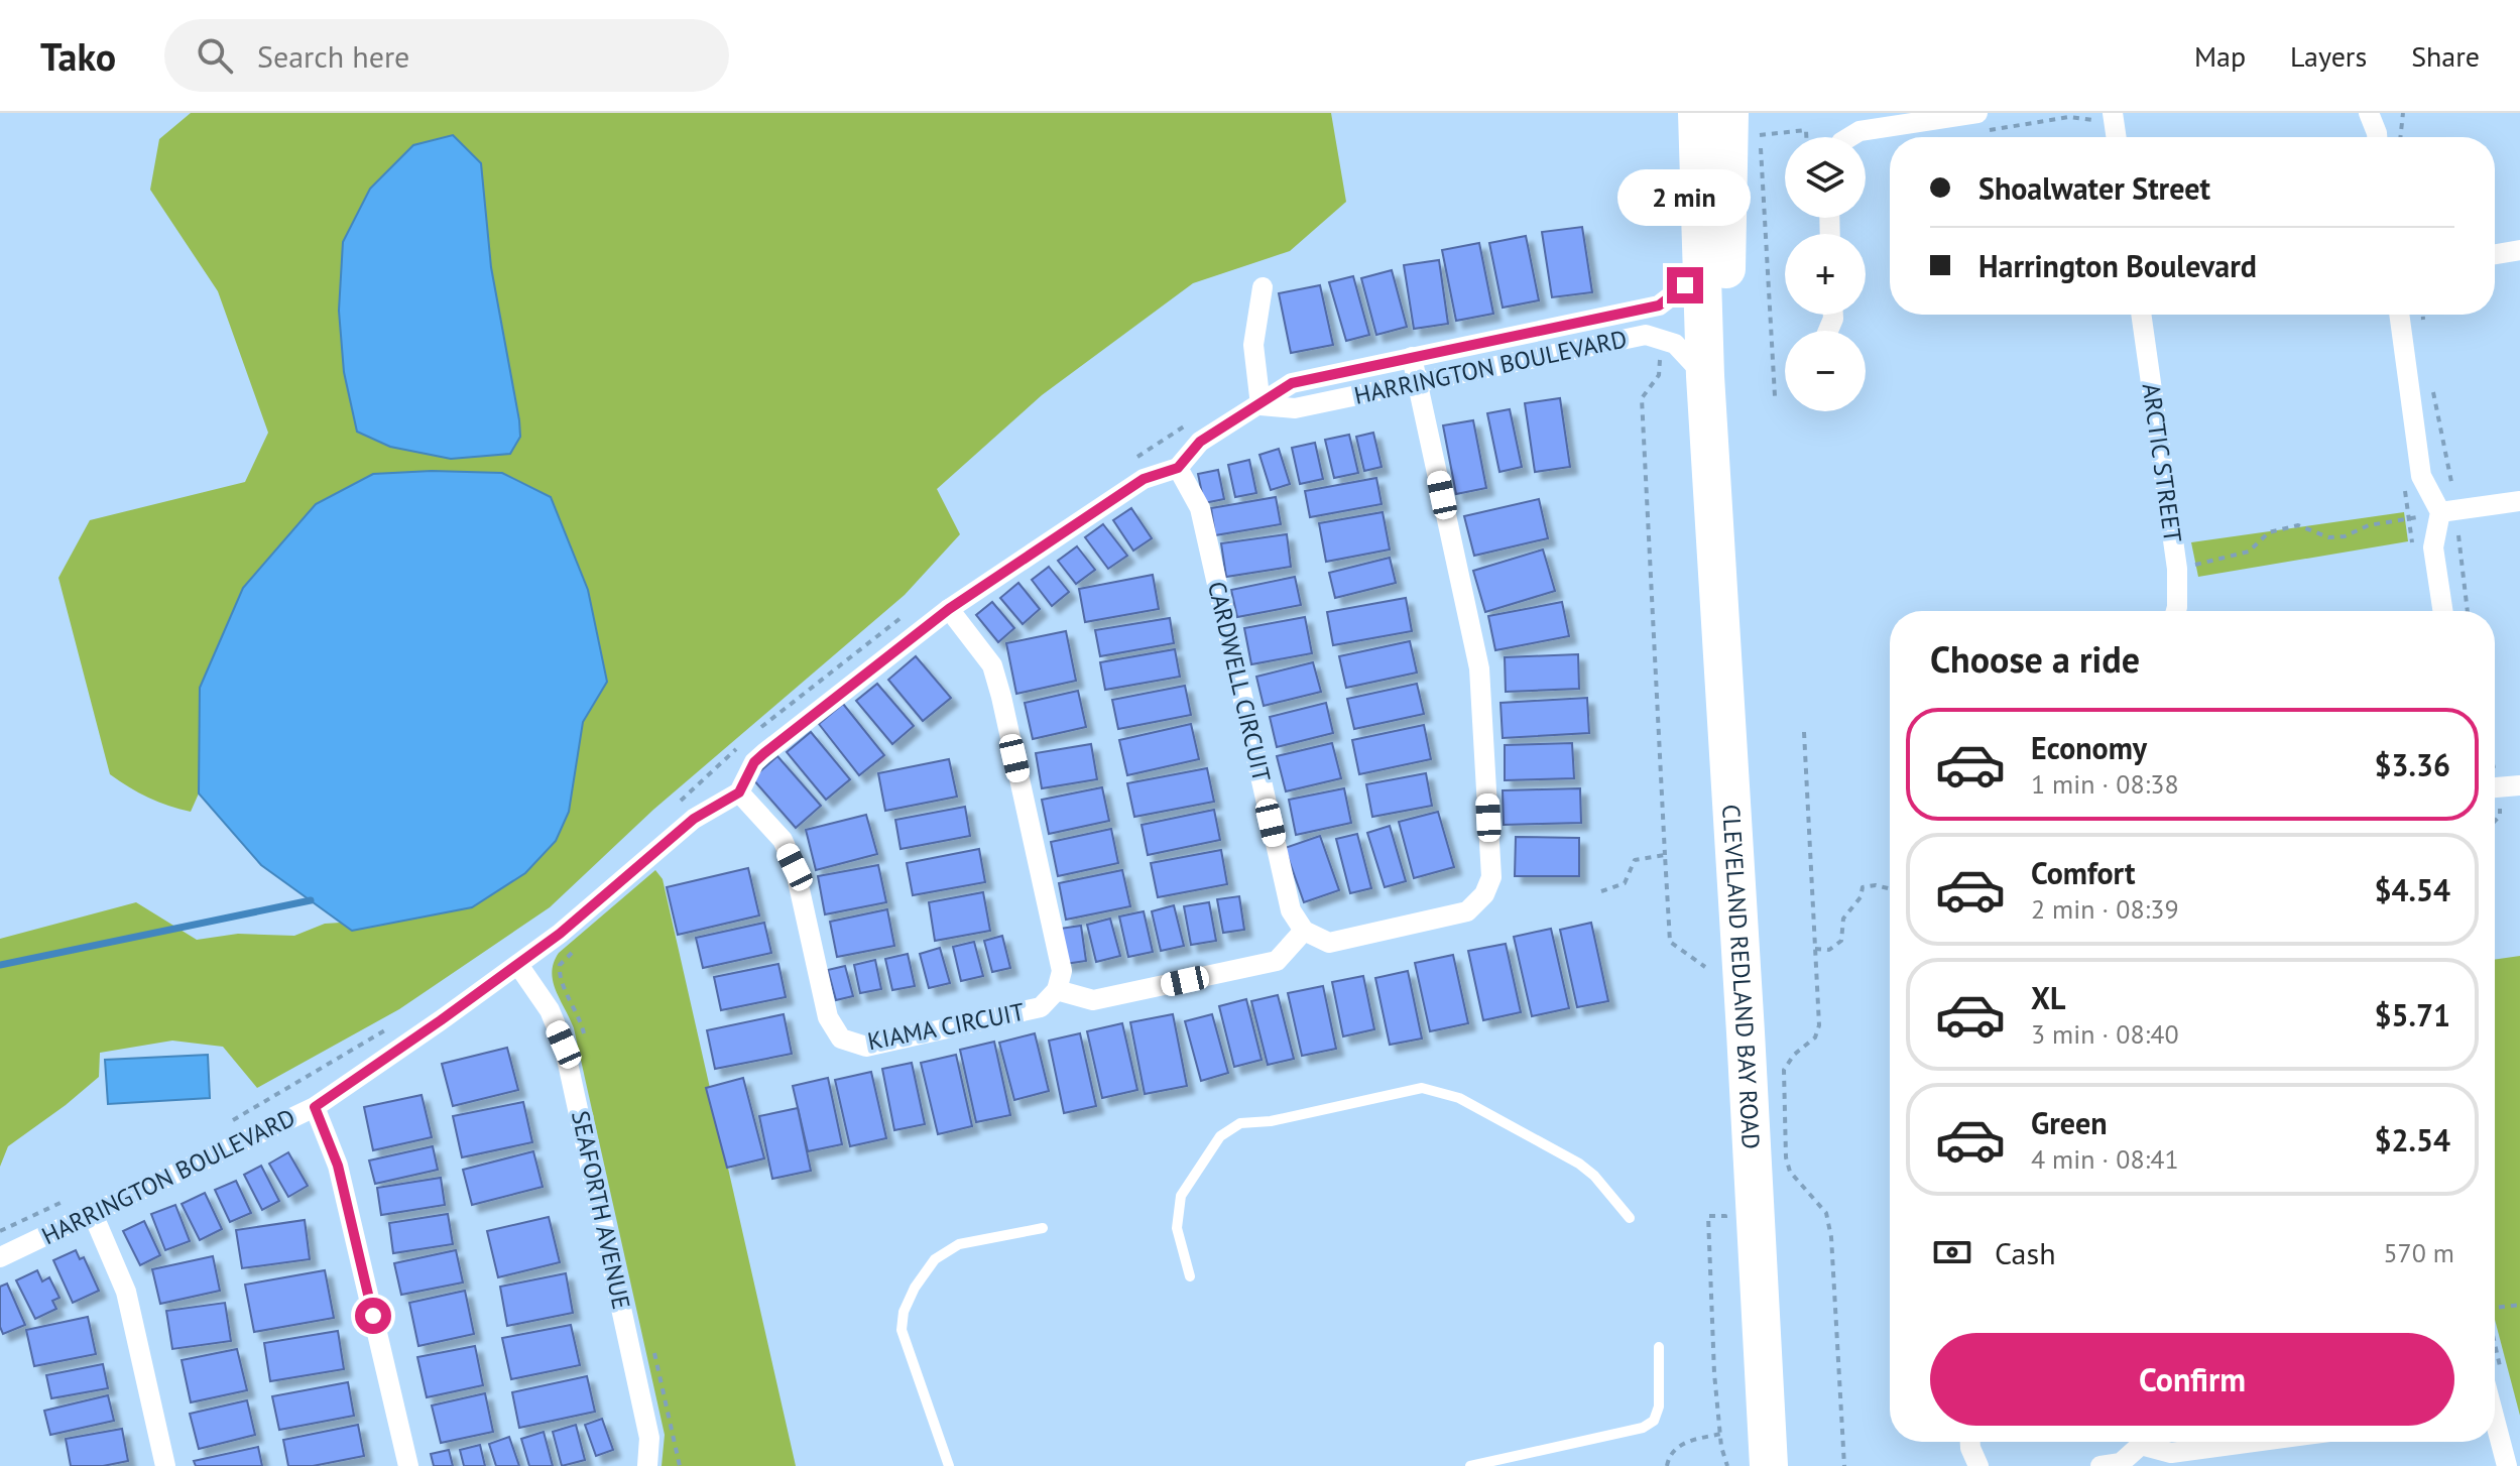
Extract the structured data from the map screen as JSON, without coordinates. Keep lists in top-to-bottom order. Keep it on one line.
{"streets":{"highway":["CLEVELAND REDLAND BAY ROAD"],"street":["HARRINGTON BOULEVARD","ARCTIC STREET","CARDWELL CIRCUIT","KIAMA CIRCUIT","SEAFORTH AVENUE"]},"crossings":[["HARRINGTON BOULEVARD","CARDWELL CIRCUIT"],["HARRINGTON BOULEVARD","CLEVELAND REDLAND BAY ROAD"],["HARRINGTON BOULEVARD","KIAMA CIRCUIT"],["HARRINGTON BOULEVARD","SEAFORTH AVENUE"]],"page":{"header":"Tako","search":"Search here","nav":["Map","Layers","Share"],"map_buttons":["+","−"],"banner":["Shoalwater Street","Harrington Boulevard"],"bubble":"2 min","heading":"Choose a ride","list":[{"name":"Economy","note":"1 min · 08:38","value":"$3.36"},{"name":"Comfort","note":"2 min · 08:39","value":"$4.54"},{"name":"XL","note":"3 min · 08:40","value":"$5.71"},{"name":"Green","note":"4 min · 08:41","value":"$2.54"}],"pay":["Cash","570 m"],"buttons":"Confirm"}}
